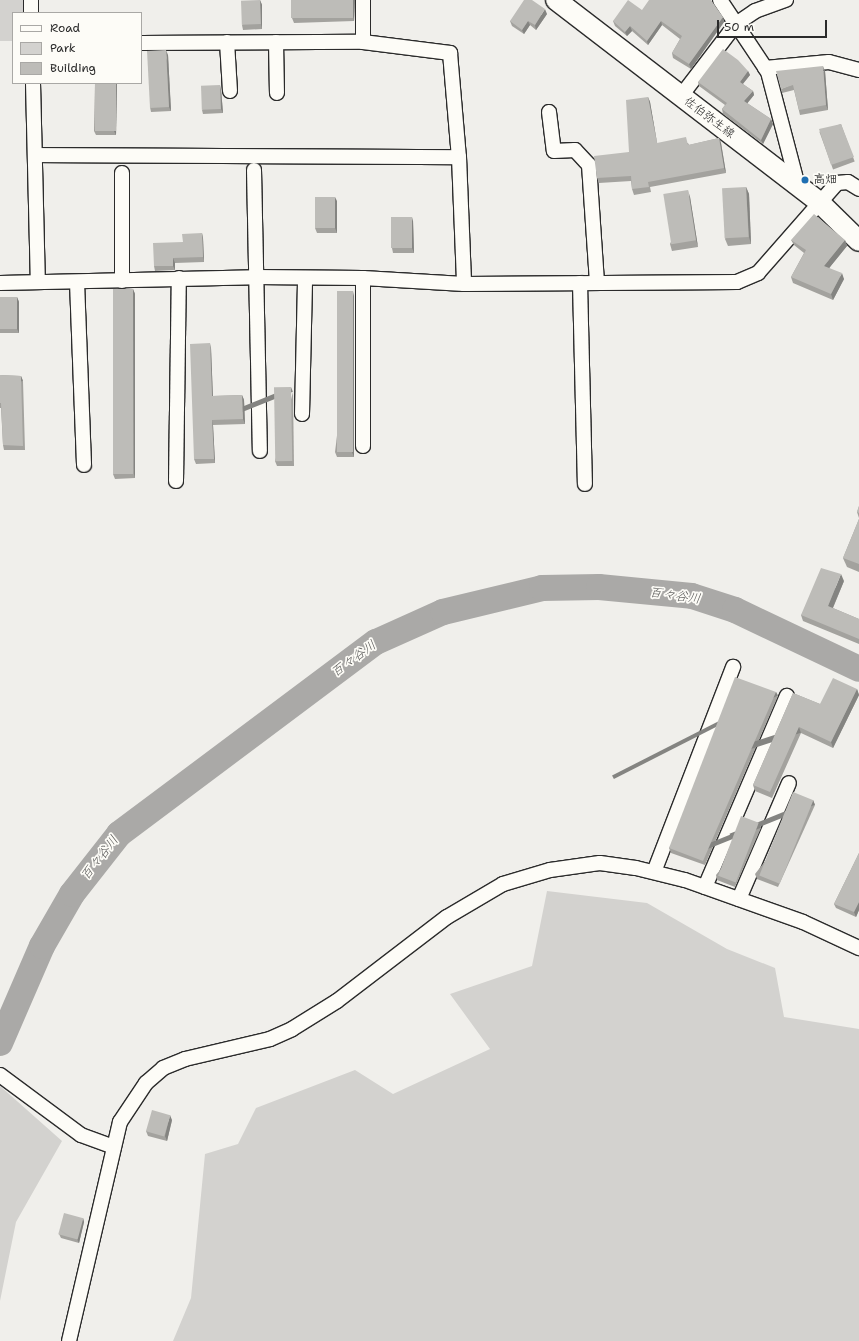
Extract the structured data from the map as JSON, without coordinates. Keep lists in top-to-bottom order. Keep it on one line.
{"streets":{"main road":["佐伯弥生線"]},"water":["百々谷川"],"places":["高畑"],"legend":["Road","Park","Building"],"scale_bar":"50 m"}
